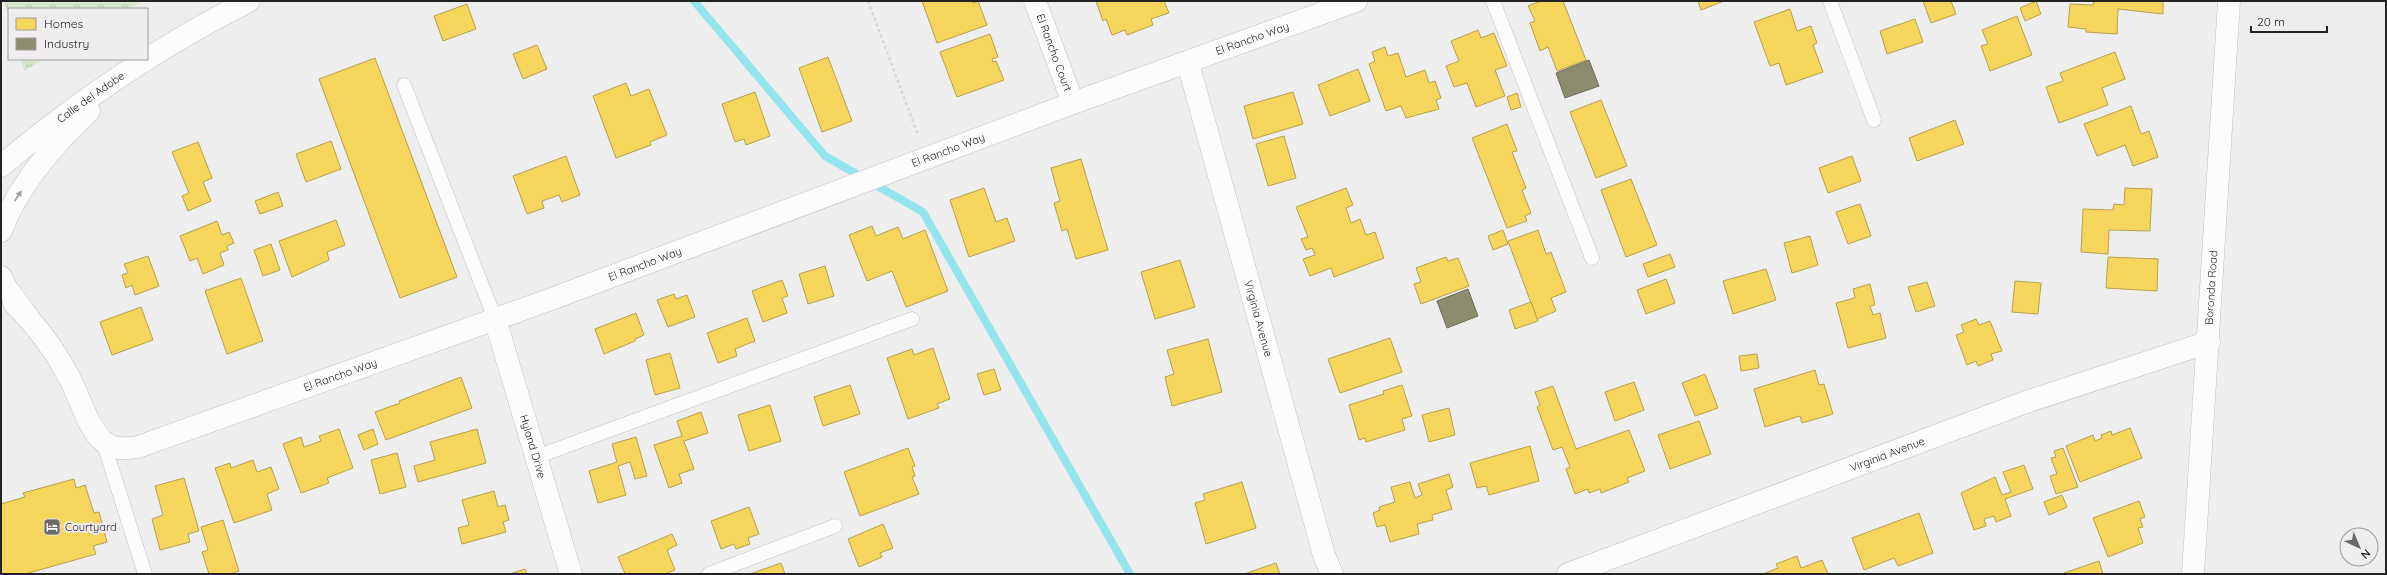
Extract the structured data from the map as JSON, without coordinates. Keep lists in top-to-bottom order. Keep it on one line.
{"streets":{"street":["El Rancho Way","El Rancho Court","Calle del Adobe","Boronda Road","Virginia Avenue","Hyland Drive"]},"crossings":[["El Rancho Way","El Rancho Court"],["El Rancho Way","Virginia Avenue"],["El Rancho Way","Hyland Drive"],["Boronda Road","Virginia Avenue"]],"places":{"hotel":["Courtyard"]},"legend":["Homes","Industry"],"scale_bar":"20 m","north":"bottom right"}
